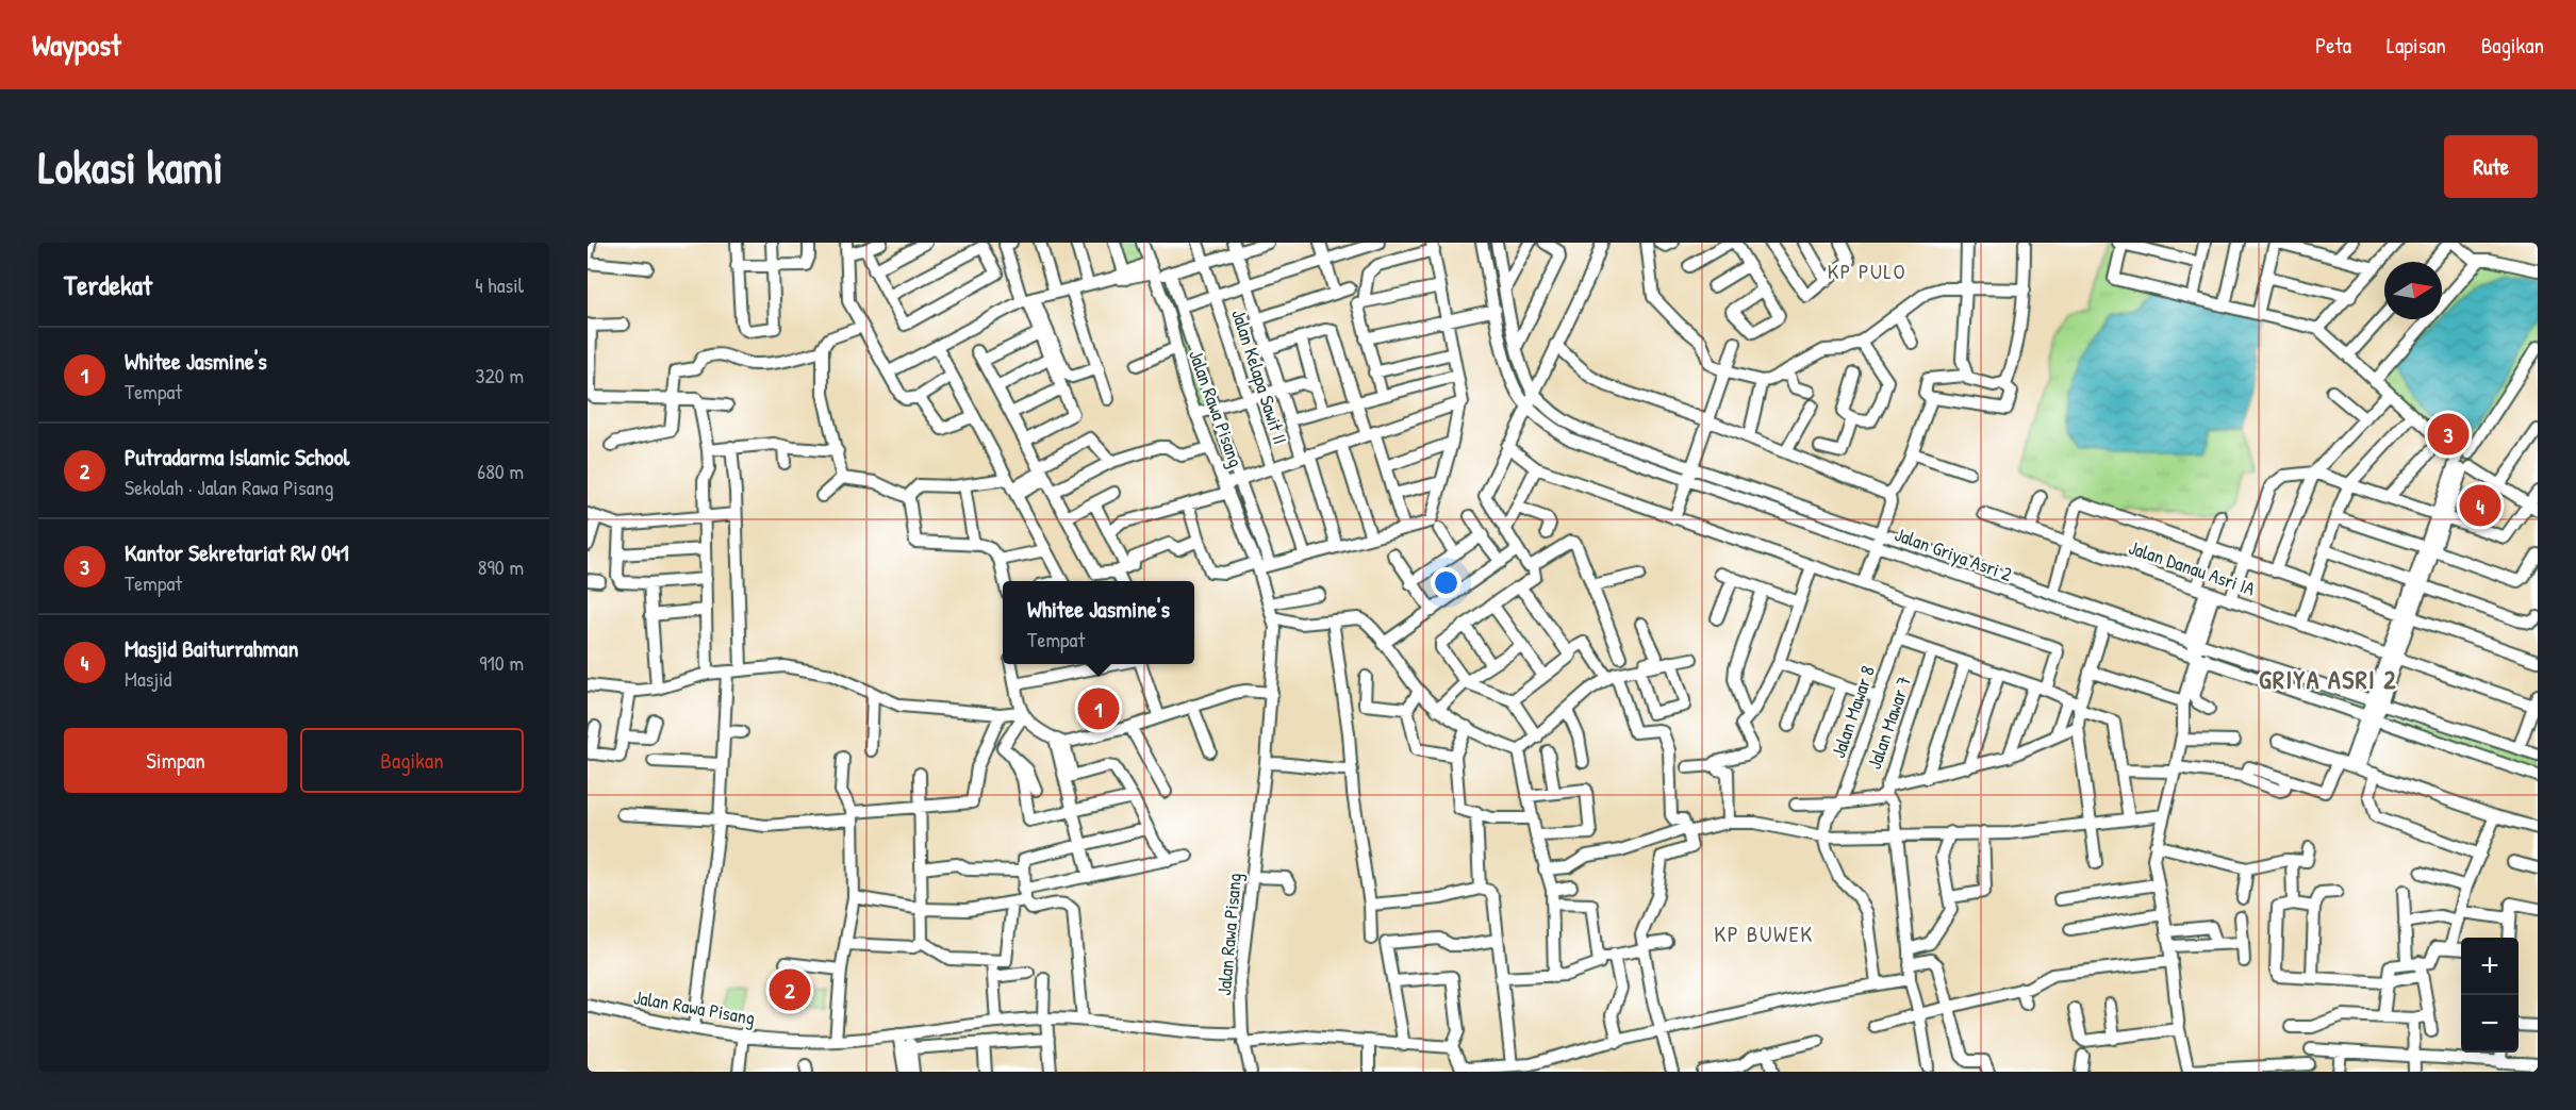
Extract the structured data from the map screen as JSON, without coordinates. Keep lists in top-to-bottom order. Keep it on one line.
{"streets":{"street":["Jalan Kelapa Sawit II","Jalan Rawa Pisang","Jalan Griya Asri 2","Jalan Danau Asri IA","Jalan Mawar 8","Jalan Mawar 7"]},"crossings":[["Jalan Mawar 8","Jalan Mawar 7"]],"districts":["KP PULO","GRIYA ASRI 2","KP BUWEK"],"north":"right","page":{"header":"Waypost","nav":["Peta","Lapisan","Bagikan"],"buttons":["Rute",["Simpan","Bagikan"]],"title":"Lokasi kami","heading":["Terdekat","4 hasil"],"list":[{"mark":"1","name":"Whitee Jasmine's","note":"Tempat","value":"320 m"},{"mark":"2","name":"Putradarma Islamic School","note":"Sekolah · Jalan Rawa Pisang","value":"680 m"},{"mark":"3","name":"Kantor Sekretariat RW 041","note":"Tempat","value":"890 m"},{"mark":"4","name":"Masjid Baiturrahman","note":"Masjid","value":"910 m"}],"pins":["3","4","1","2"],"popup":["Whitee Jasmine's","Tempat"],"map_buttons":["+","−"]}}
